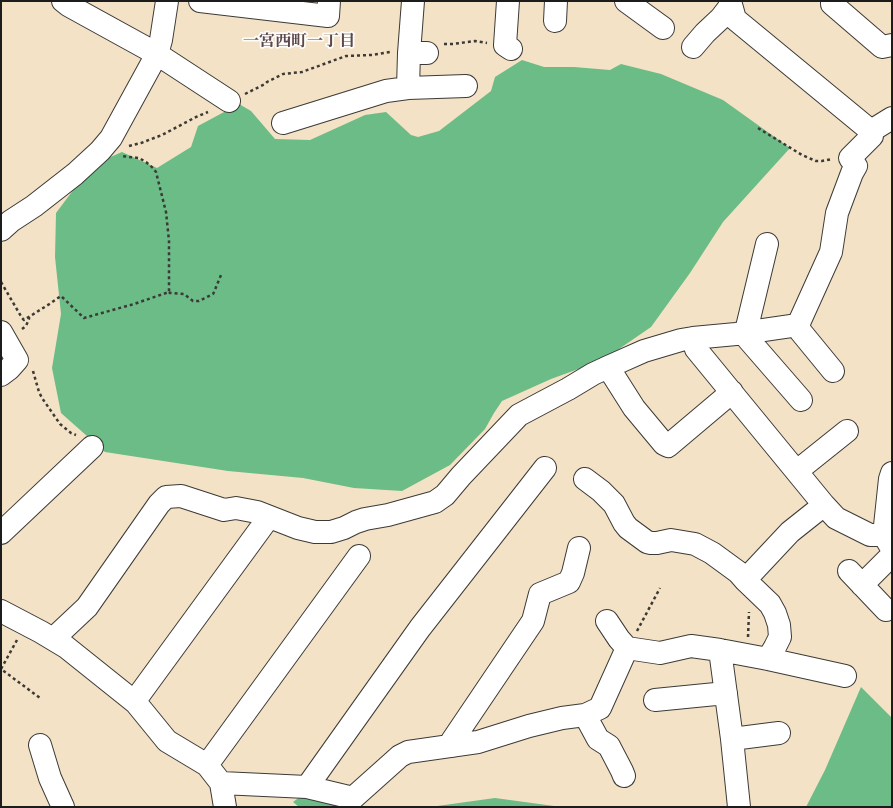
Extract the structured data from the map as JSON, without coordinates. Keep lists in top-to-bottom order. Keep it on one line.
{"districts":["一宮西町一丁目"]}
